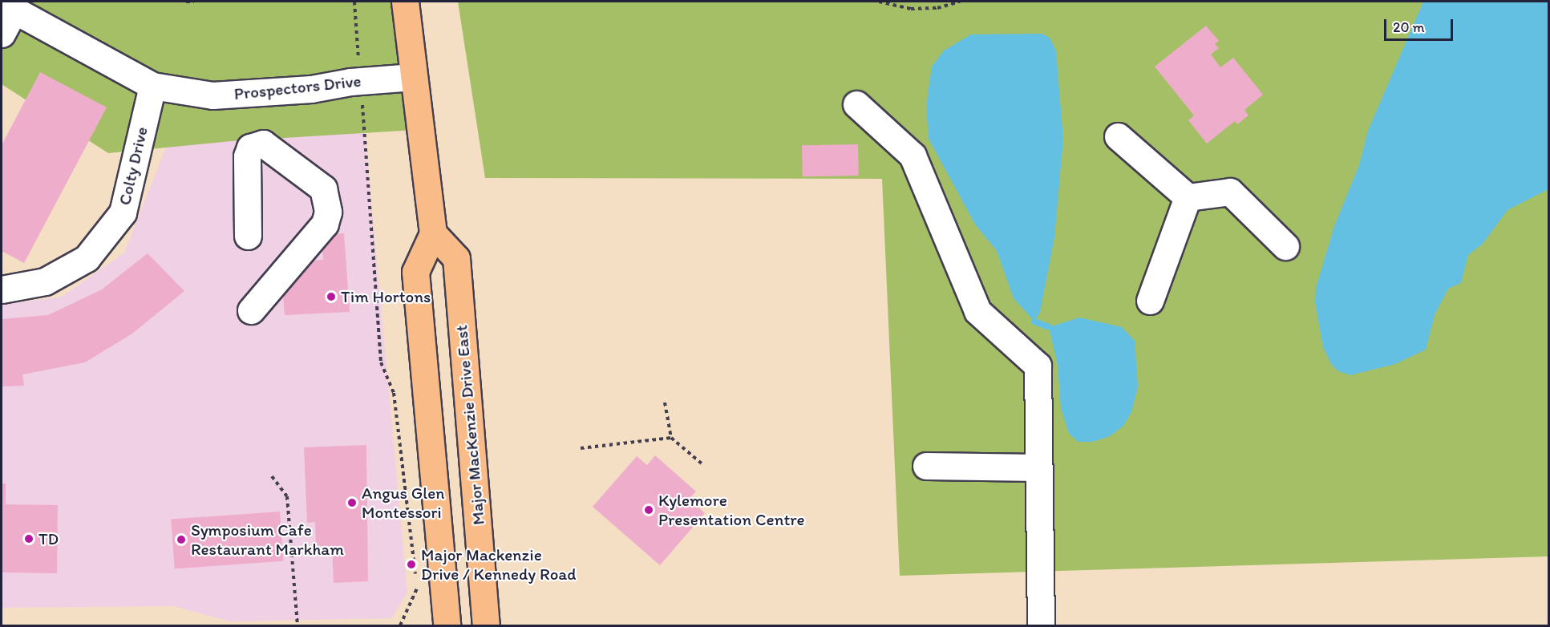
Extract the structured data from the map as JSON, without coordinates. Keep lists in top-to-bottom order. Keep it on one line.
{"streets":{"main road":["Major MacKenzie Drive East"],"street":["Prospectors Drive","Colty Drive"]},"crossings":[["Prospectors Drive","Colty Drive"]],"places":["Tim Hortons","Angus Glen Montessori","Kylemore Presentation Centre","TD","Symposium Cafe Restaurant Markham","Major Mackenzie Drive / Kennedy Road"],"scale_bar":"20 m"}
